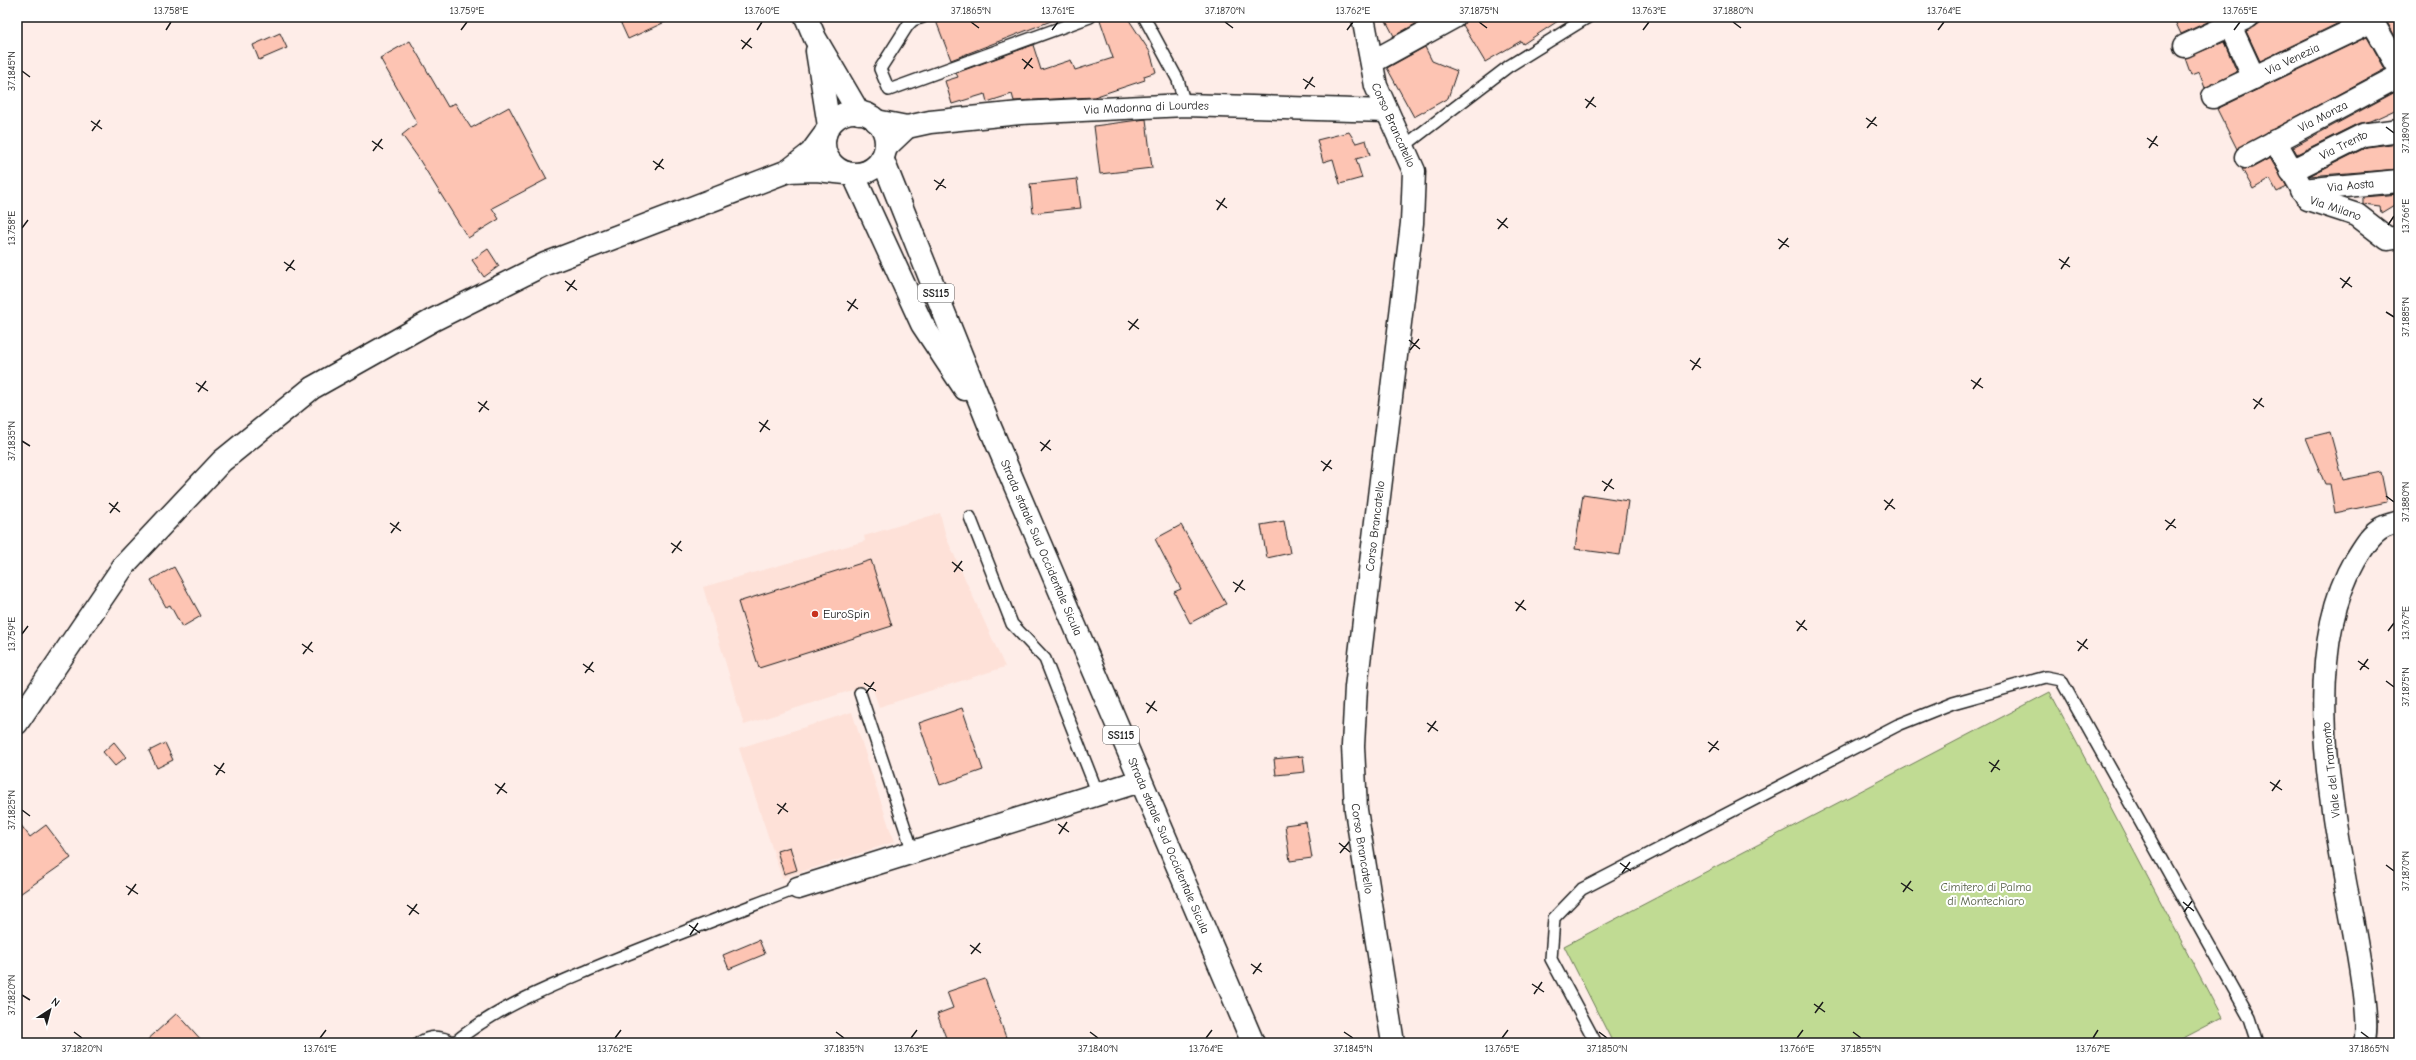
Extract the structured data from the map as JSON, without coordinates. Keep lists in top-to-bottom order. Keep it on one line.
{"streets":{"street":["Via Venezia","Via Madonna di Lourdes","Via Monza","Corso Brancatello","Via Trento","Via Aosta","Via Milano","SS115","Strada statale Sud Occidentale Sicula","Viale del Tramonto"]},"crossings":[["Via Madonna di Lourdes","Corso Brancatello"],["Via Madonna di Lourdes","Strada statale Sud Occidentale Sicula"],["Via Monza","Via Milano"],["Via Trento","Via Milano"],["Via Aosta","Via Milano"]],"parks":["Cimitero di Palma di Montechiaro"],"places":["EuroSpin"],"north":"top right","coordinates":["13.758°E","13.759°E","13.760°E","37.1865°N","13.761°E","37.1870°N","13.762°E","37.1875°N","13.763°E","37.1880°N","13.764°E","13.765°E","37.1845°N","37.1890°N","13.766°E","37.1885°N","37.1835°N","13.767°E","37.1825°N","37.1820°N","37.1840°N","37.1850°N","37.1855°N"]}
